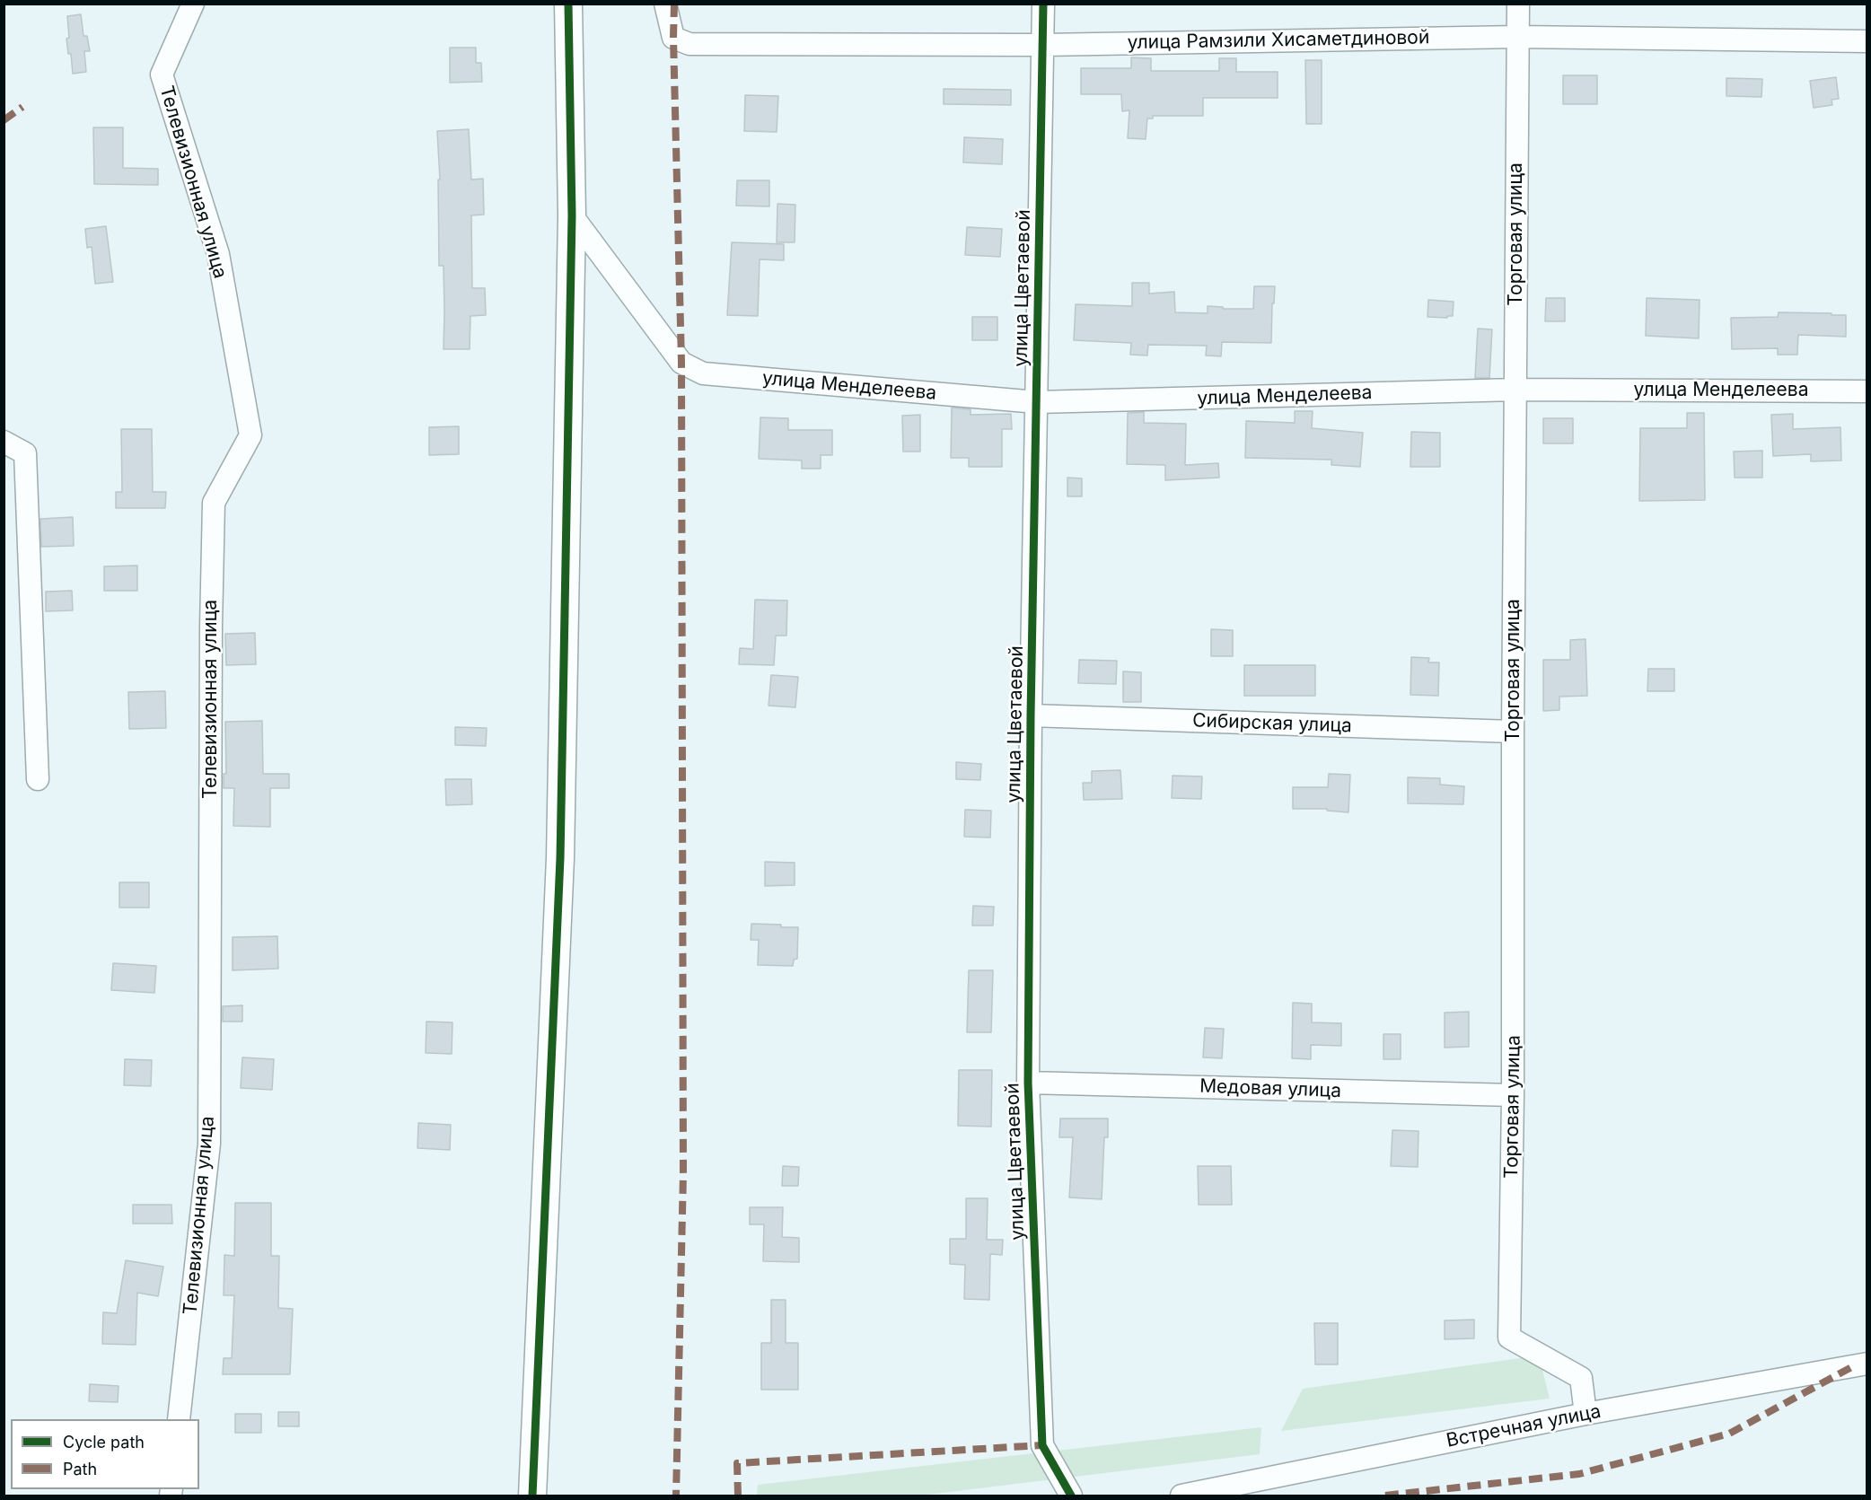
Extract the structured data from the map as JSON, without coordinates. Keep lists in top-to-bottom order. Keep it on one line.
{"streets":{"street":["улица Рамзили Хисаметдиновой","Телевизионная улица","Торговая улица","улица Цветаевой","улица Менделеева","Сибирская улица","Медовая улица","Встречная улица"]},"crossings":[["улица Рамзили Хисаметдиновой","Торговая улица"],["улица Рамзили Хисаметдиновой","улица Цветаевой"],["Торговая улица","улица Менделеева"],["Торговая улица","Сибирская улица"],["Торговая улица","Медовая улица"],["Торговая улица","Встречная улица"],["улица Цветаевой","улица Менделеева"],["улица Цветаевой","Сибирская улица"],["улица Цветаевой","Медовая улица"]],"legend":["Cycle path","Path"]}
